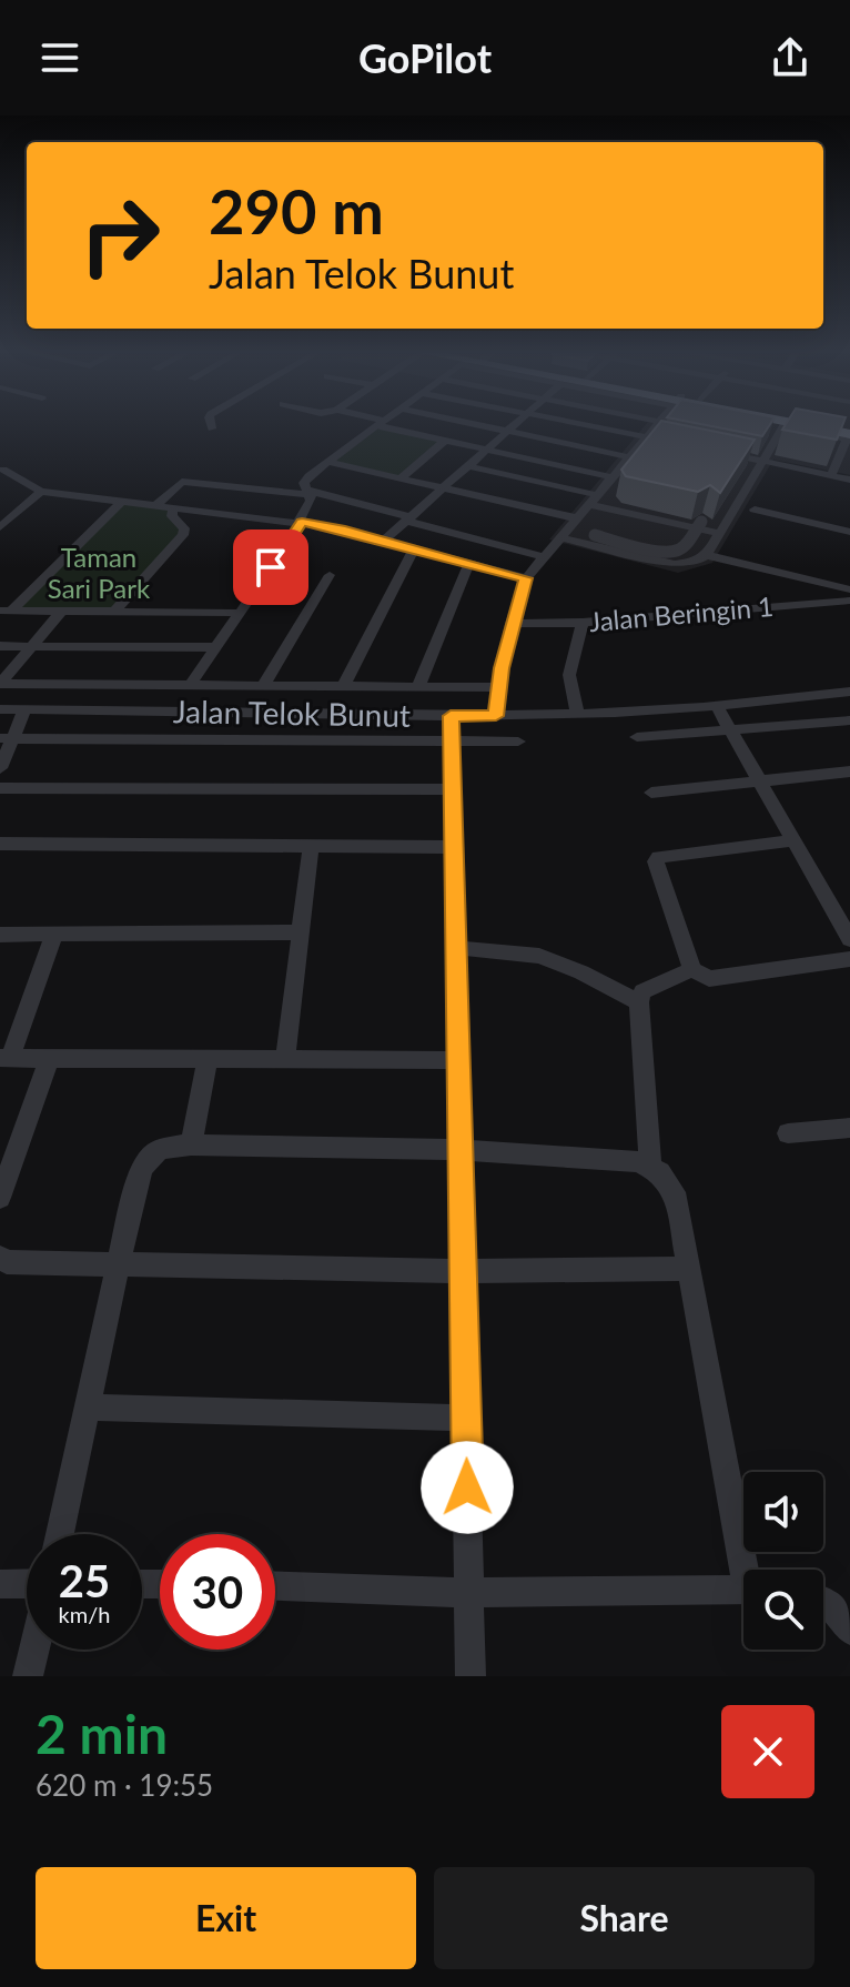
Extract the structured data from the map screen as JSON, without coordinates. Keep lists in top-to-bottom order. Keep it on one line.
{"streets":{"street":["Jalan Beringin 1","Jalan Telok Bunut"]},"parks":["Taman Sari Park"],"page":{"header":"GoPilot","turn":["290 m","Jalan Telok Bunut"],"speed":"25 km/h","limit":"30","heading":["2 min","620 m · 19:55"],"buttons":["Exit","Share"]}}
